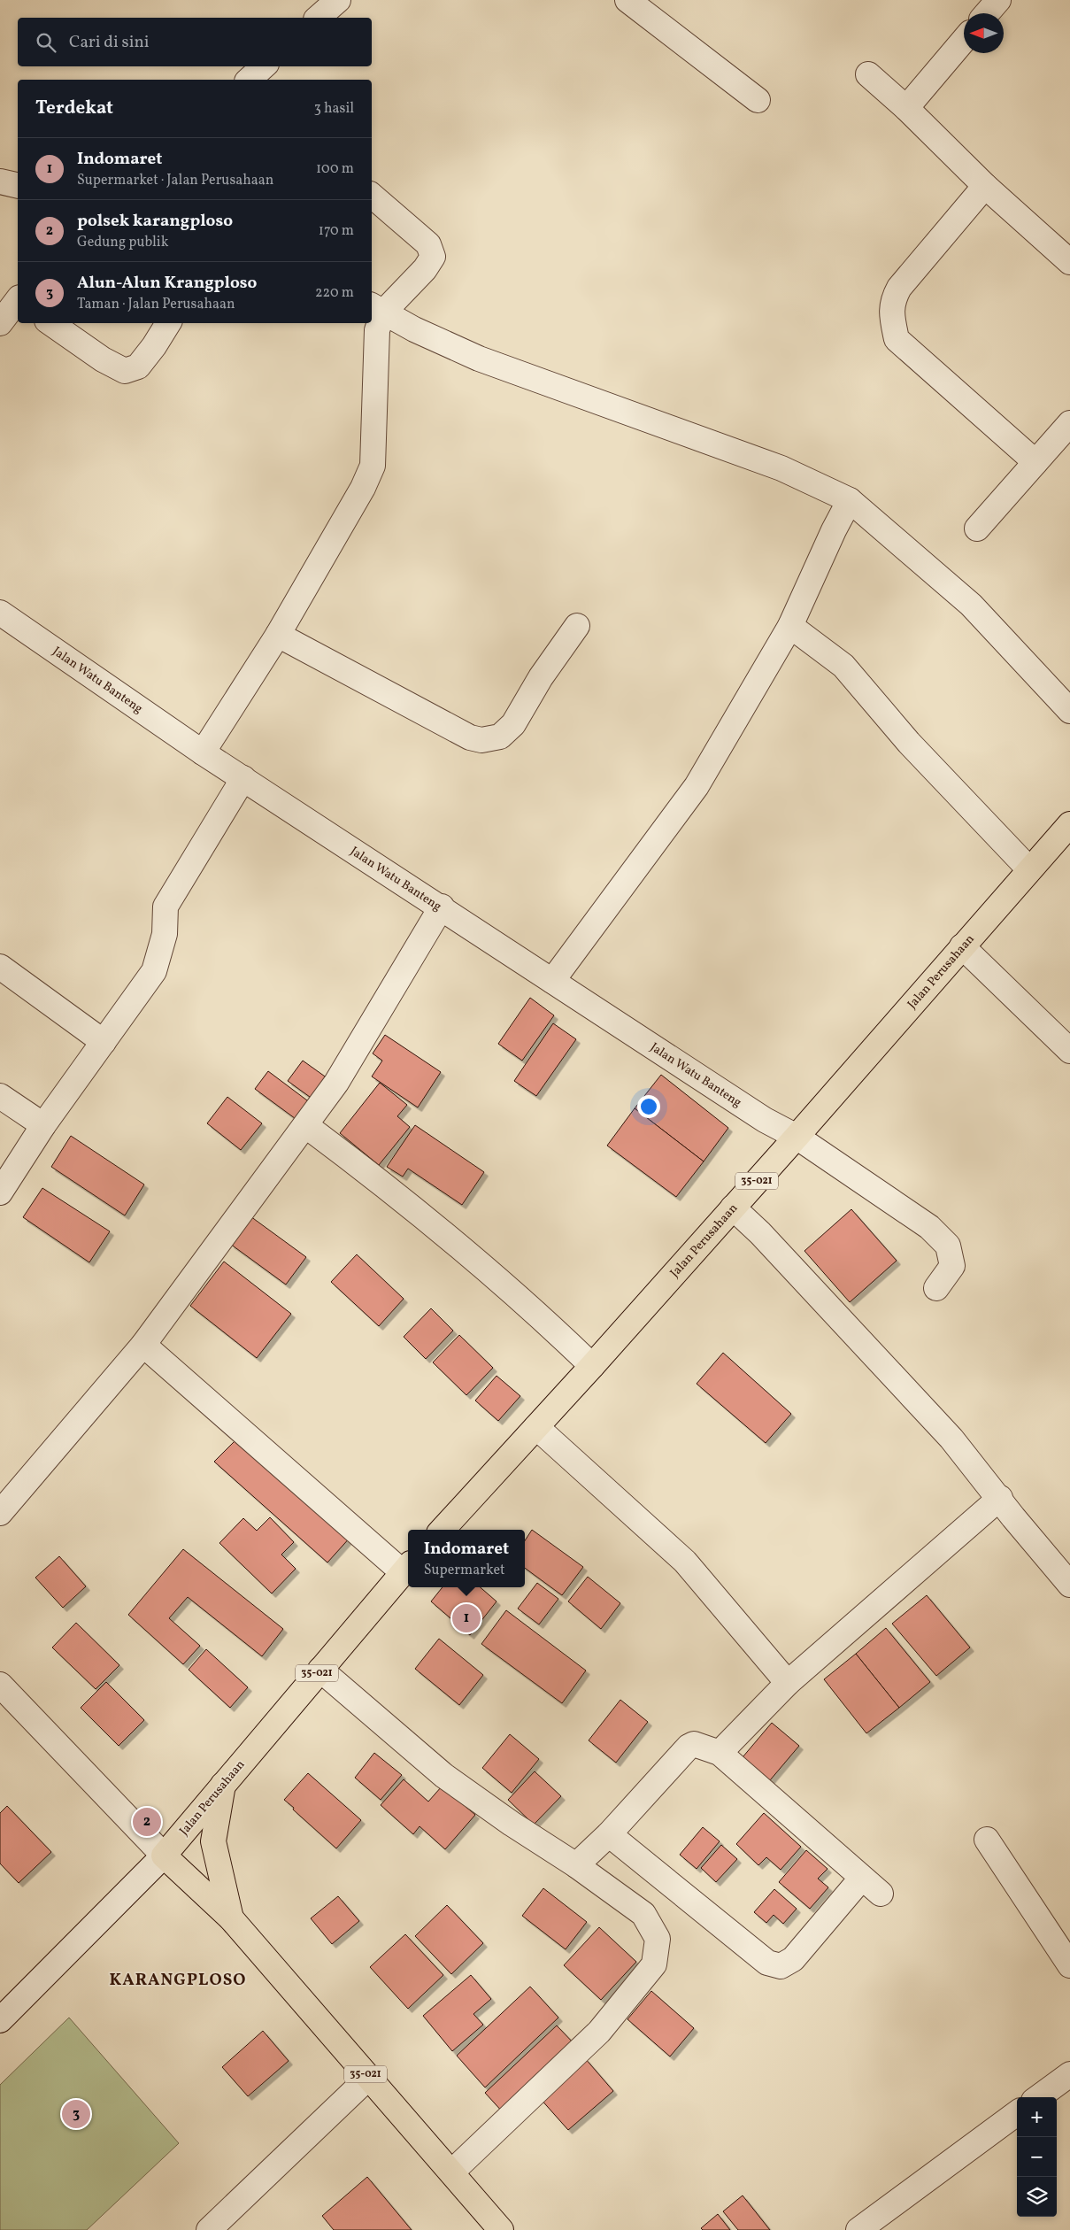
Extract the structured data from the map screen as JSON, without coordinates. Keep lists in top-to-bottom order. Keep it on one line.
{"streets":{"main road":["Jalan Perusahaan","35-021"],"street":["Jalan Watu Banteng"]},"crossings":[["Jalan Watu Banteng","Jalan Perusahaan"],["Jalan Perusahaan","35-021"]],"districts":["KARANGPLOSO"],"north":"left","page":{"search":"Cari di sini","heading":["Terdekat","3 hasil"],"list":[{"mark":"1","name":"Indomaret","note":"Supermarket · Jalan Perusahaan","value":"100 m"},{"mark":"2","name":"polsek karangploso","note":"Gedung publik","value":"170 m"},{"mark":"3","name":"Alun-Alun Krangploso","note":"Taman · Jalan Perusahaan","value":"220 m"}],"popup":["Indomaret","Supermarket"],"pins":["1","2","3"],"map_buttons":["+","−"]}}
